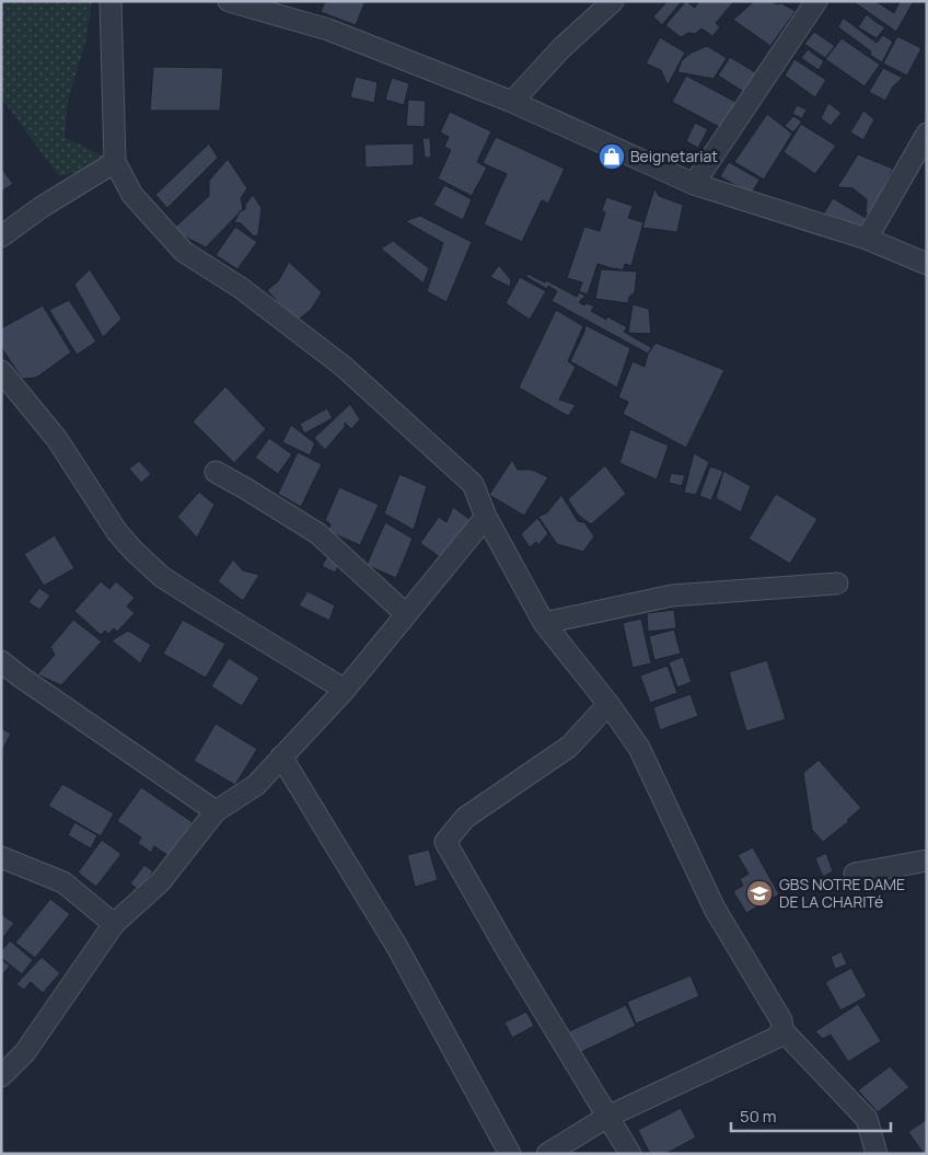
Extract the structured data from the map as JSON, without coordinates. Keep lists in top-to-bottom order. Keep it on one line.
{"places":{"shop":["Beignetariat"],"school or university":["GBS NOTRE DAME DE LA CHARITé"]},"scale_bar":"50 m"}
